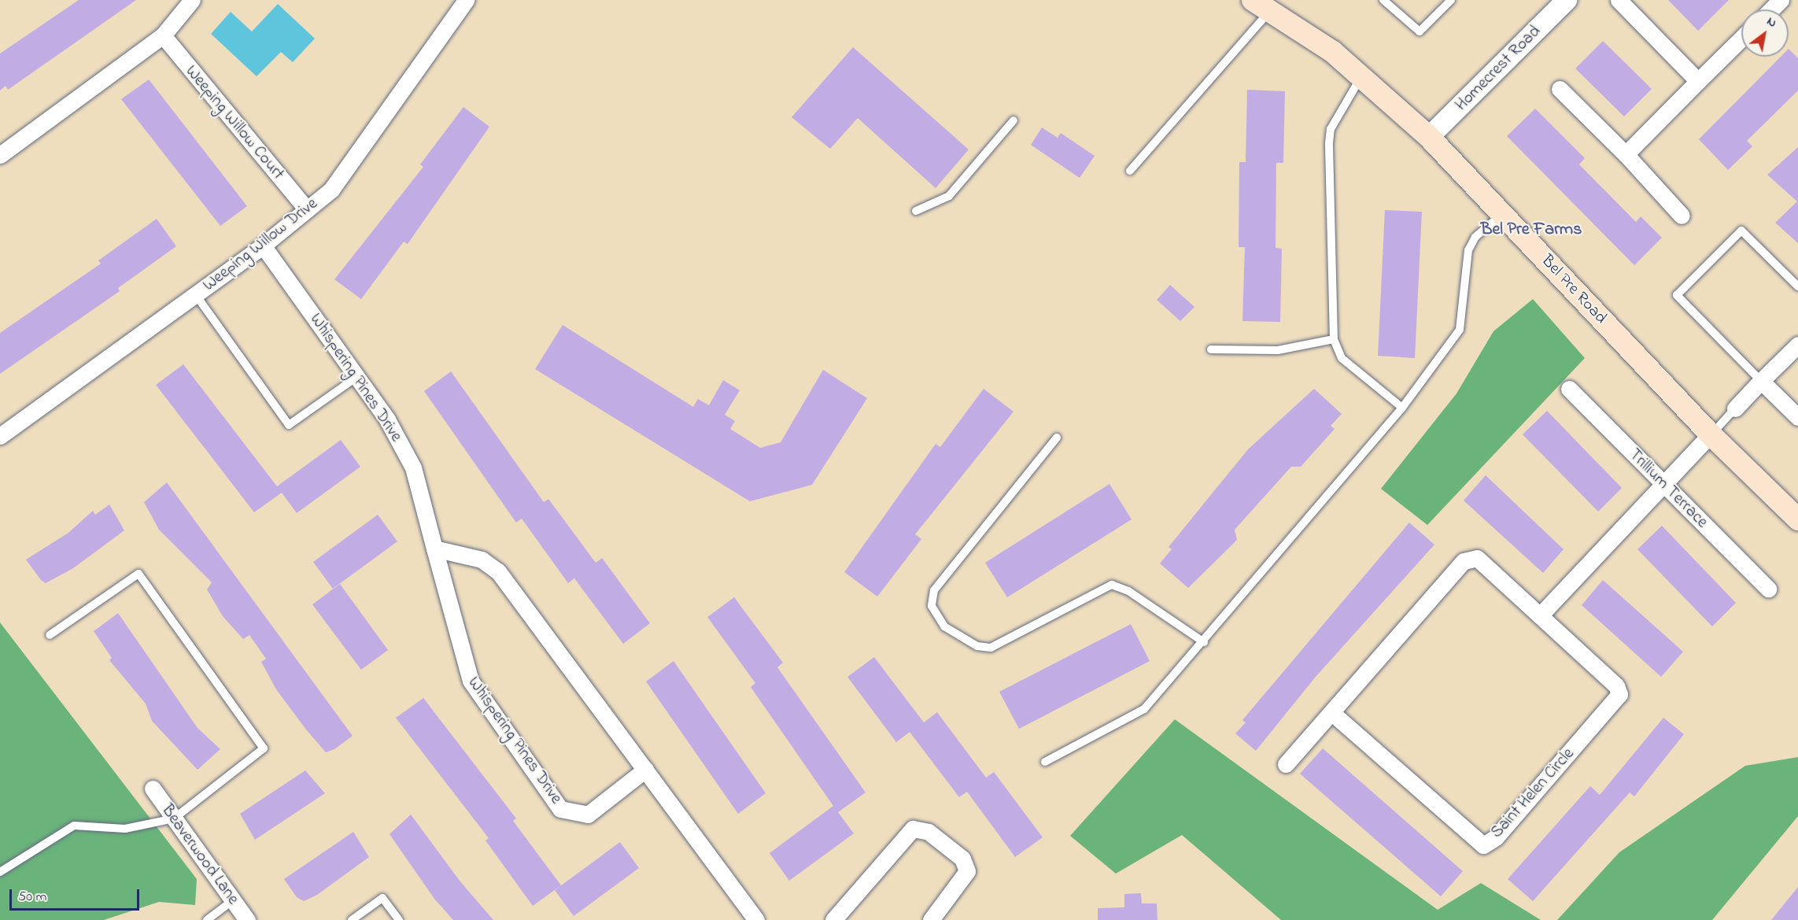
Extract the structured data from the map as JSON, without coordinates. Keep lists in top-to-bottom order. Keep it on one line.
{"streets":{"main road":["Bel Pre Road"],"street":["Homecrest Road","Weeping Willow Court","Weeping Willow Drive","Whispering Pines Drive","Trillium Terrace","Saint Helen Circle","Beaverwood Lane"]},"crossings":[["Homecrest Road","Bel Pre Road"],["Weeping Willow Court","Weeping Willow Drive"],["Weeping Willow Drive","Whispering Pines Drive"]],"districts":["Bel Pre Farms"],"scale_bar":"50 m","north":"top right"}
